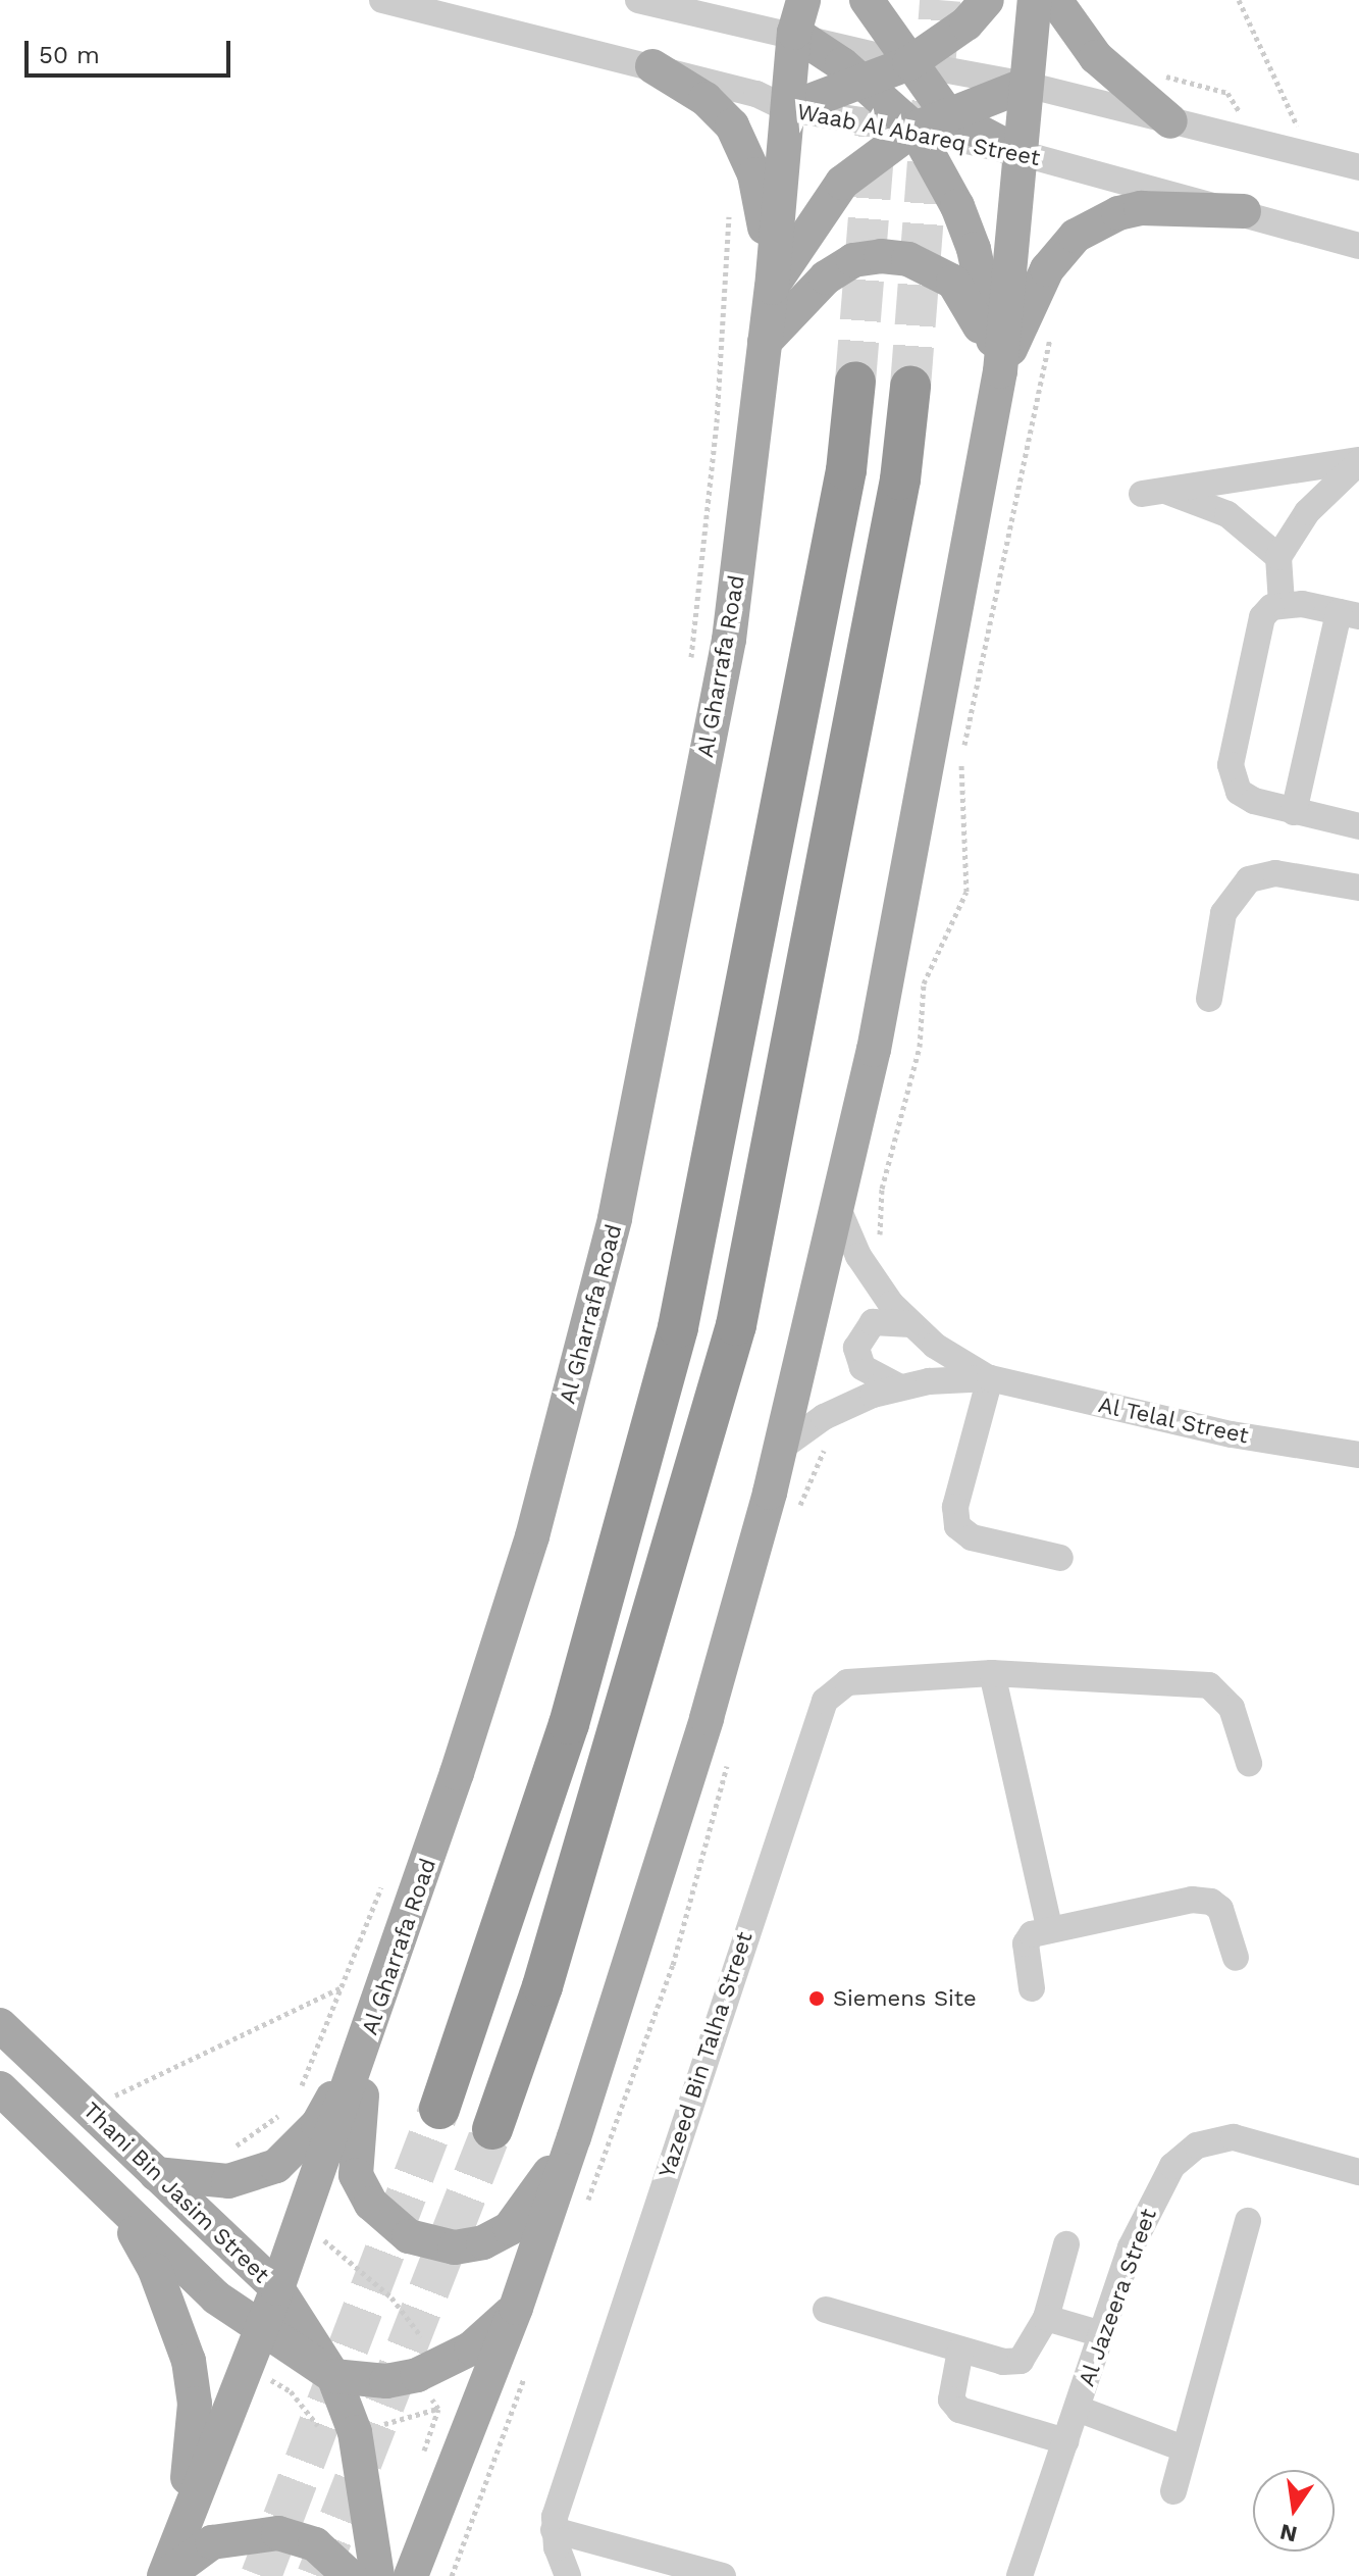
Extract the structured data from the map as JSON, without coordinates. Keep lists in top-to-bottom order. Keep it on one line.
{"streets":{"main road":["Al Gharrafa Road","Thani Bin Jasim Street"],"street":["Waab Al Abareq Street","Al Telal Street","Yazeed Bin Talha Street","Al Jazeera Street"]},"crossings":[["Waab Al Abareq Street","Al Gharrafa Road"],["Al Gharrafa Road","Thani Bin Jasim Street"]],"places":["Siemens Site"],"scale_bar":"50 m","north":"bottom"}
